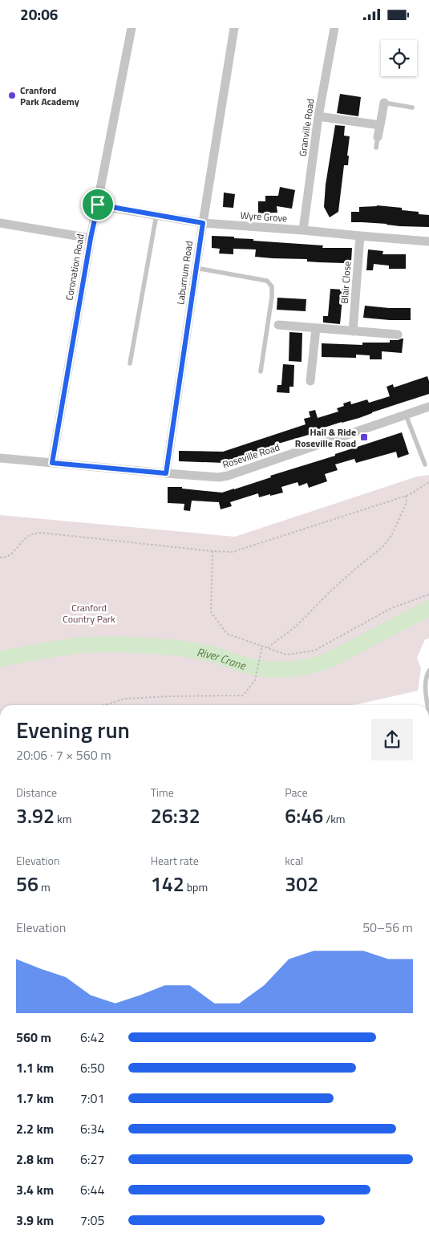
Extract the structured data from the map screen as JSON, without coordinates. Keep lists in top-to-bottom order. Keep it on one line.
{"streets":{"street":["Granville Road","Wyre Grove","Coronation Road","Laburnum Road","Blair Close","Roseville Road"]},"crossings":[["Granville Road","Wyre Grove"],["Wyre Grove","Coronation Road"],["Wyre Grove","Laburnum Road"],["Wyre Grove","Blair Close"],["Coronation Road","Roseville Road"],["Laburnum Road","Roseville Road"]],"water":["River Crane"],"parks":["Cranford Country Park"],"places":{"other":["Cranford Park Academy"],"transit":["Hail & Ride Roseville Road"]},"page":{"status":"20:06","heading":["Evening run","20:06 · 7 × 560 m"],"stats":[["Distance","3.92 km"],["Time","26:32"],["Pace","6:46 /km"],["Elevation","56 m"],["Heart rate","142 bpm"],["kcal","302"]],"chart":["Elevation","50–56 m"],"list":[{"name":"560 m","note":"6:42"},{"name":"1.1 km","note":"6:50"},{"name":"1.7 km","note":"7:01"},{"name":"2.2 km","note":"6:34"},{"name":"2.8 km","note":"6:27"},{"name":"3.4 km","note":"6:44"},{"name":"3.9 km","note":"7:05"}]}}
